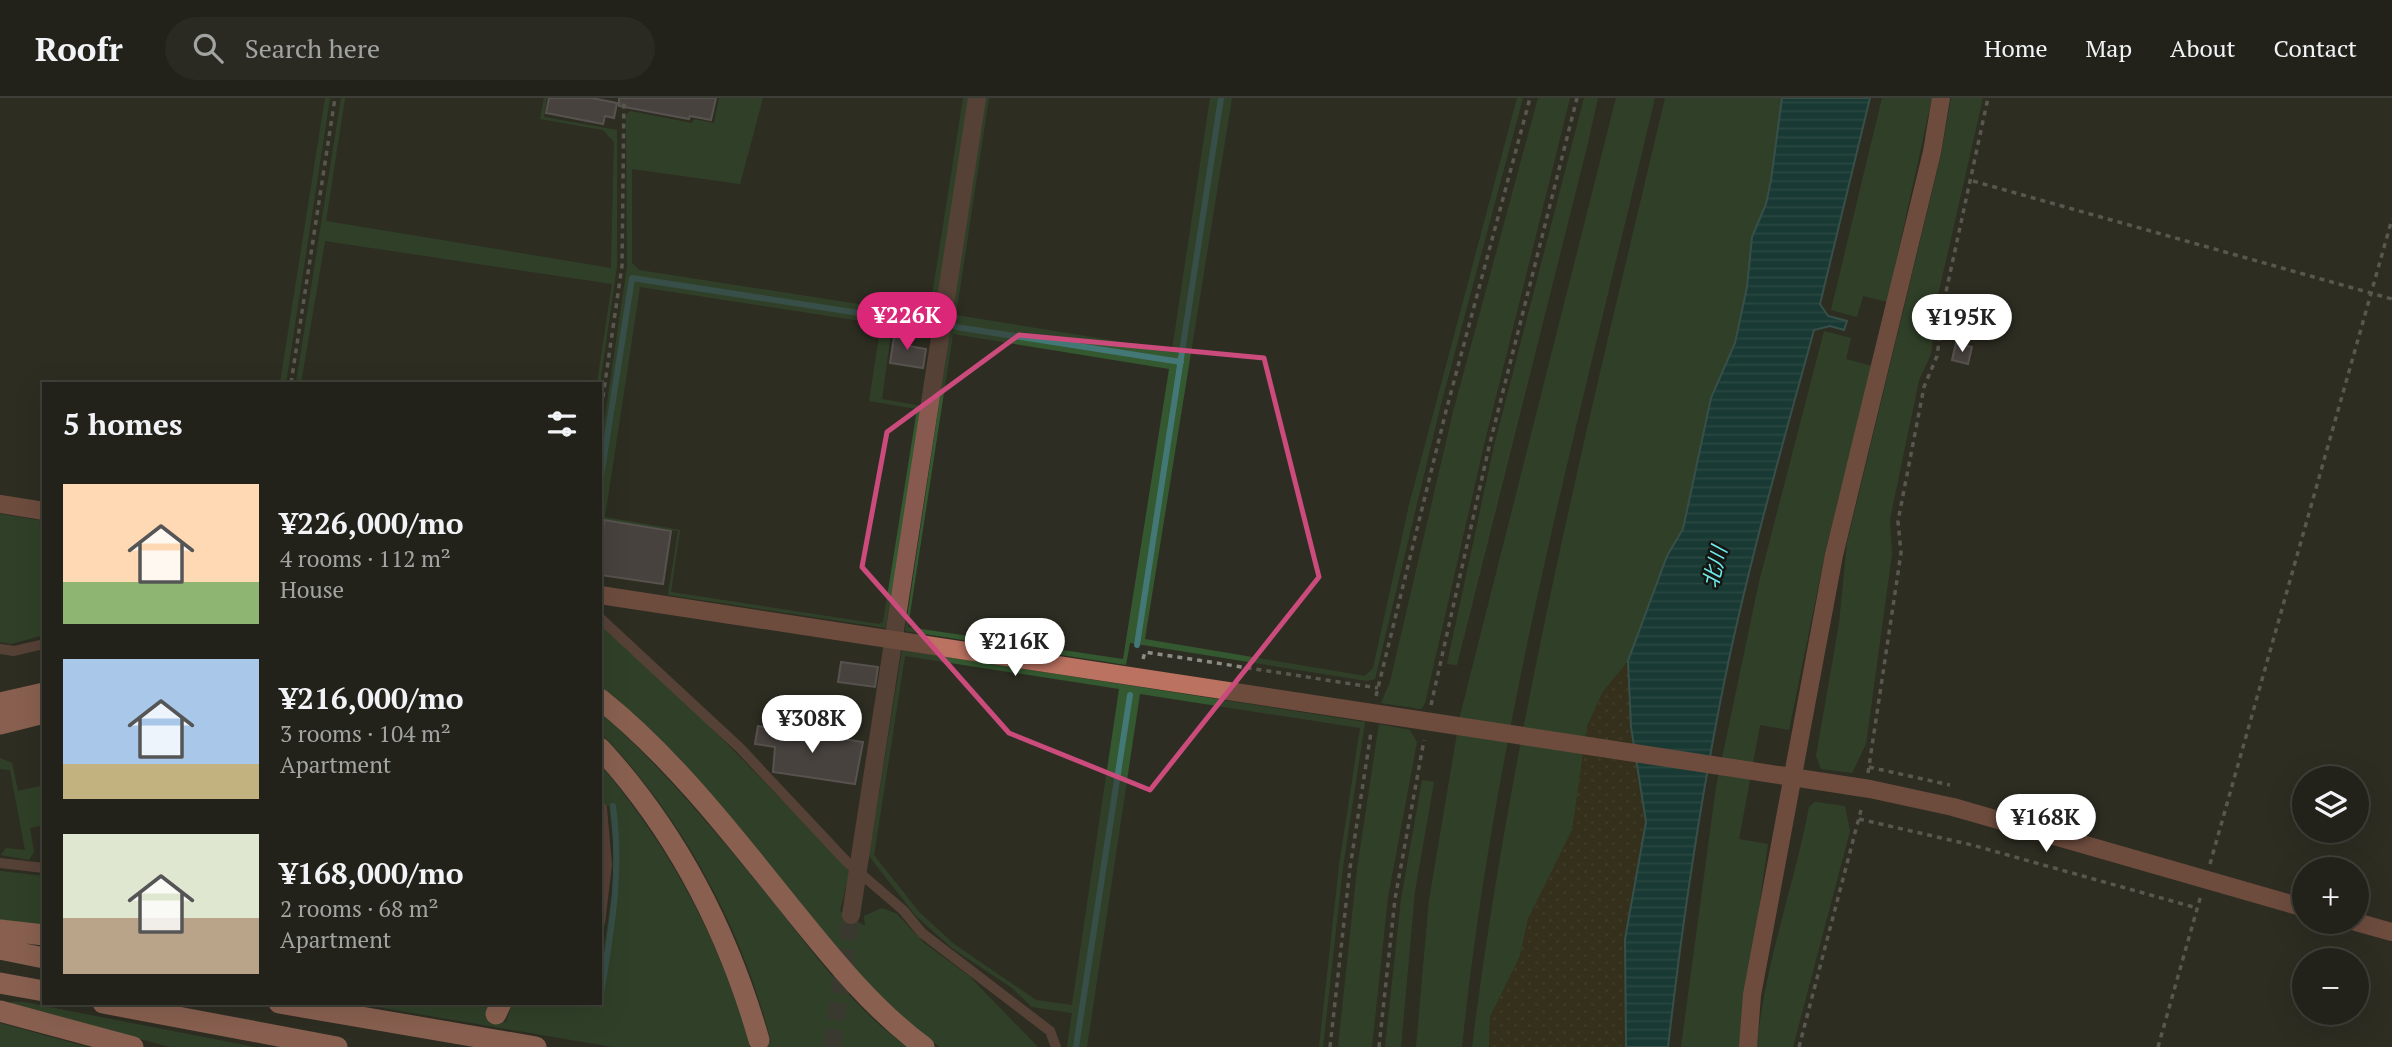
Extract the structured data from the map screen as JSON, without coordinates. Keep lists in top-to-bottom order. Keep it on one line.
{"water":["北川"],"page":{"header":"Roofr","search":"Search here","nav":["Home","Map","About","Contact"],"price":["¥226K","¥195K","¥216K","¥308K","¥168K"],"heading":"5 homes","list":[{"name":"¥226,000/mo","note":"4 rooms · 112 m² · House"},{"name":"¥216,000/mo","note":"3 rooms · 104 m² · Apartment"},{"name":"¥168,000/mo","note":"2 rooms · 68 m² · Apartment"}],"map_buttons":["+","−"]}}
